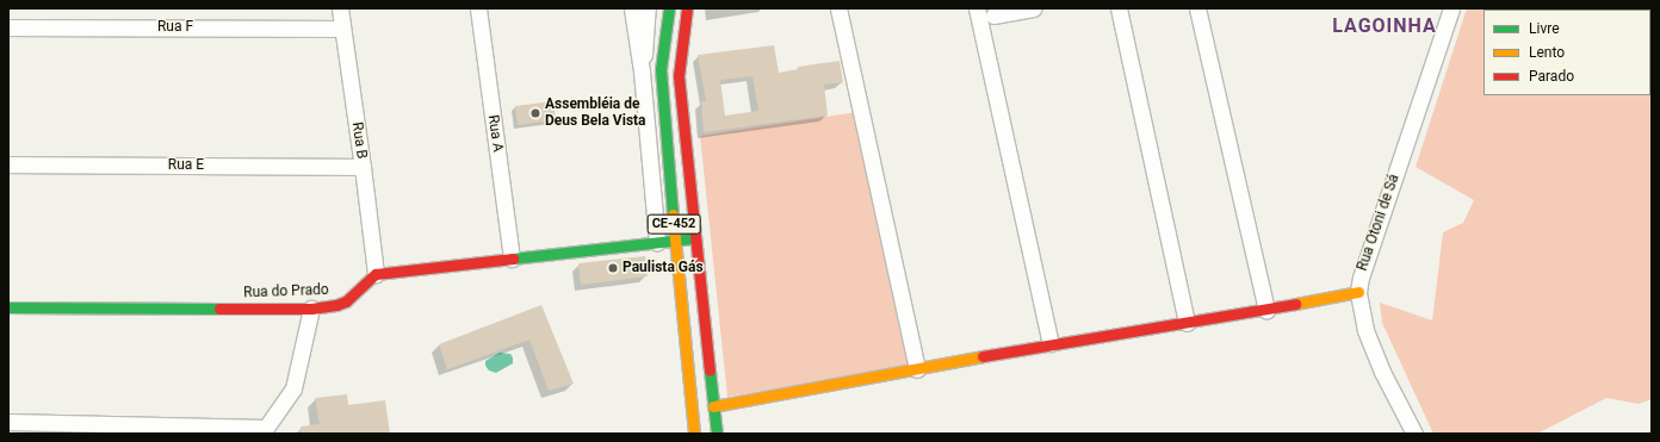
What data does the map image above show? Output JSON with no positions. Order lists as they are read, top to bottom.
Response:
{
  "streets": {
    "street": [
      "Rua F",
      "Rua A",
      "Rua B",
      "Rua E",
      "Rua Otoni de Sá",
      "CE-452",
      "Rua do Prado"
    ]
  },
  "crossings": [
    ["Rua F", "Rua B"],
    ["Rua B", "Rua E"],
    ["Rua B", "Rua do Prado"]
  ],
  "districts": ["LAGOINHA"],
  "places": ["Assembléia de Deus Bela Vista", "Paulista Gás"],
  "legend": ["Livre", "Lento", "Parado"]
}
